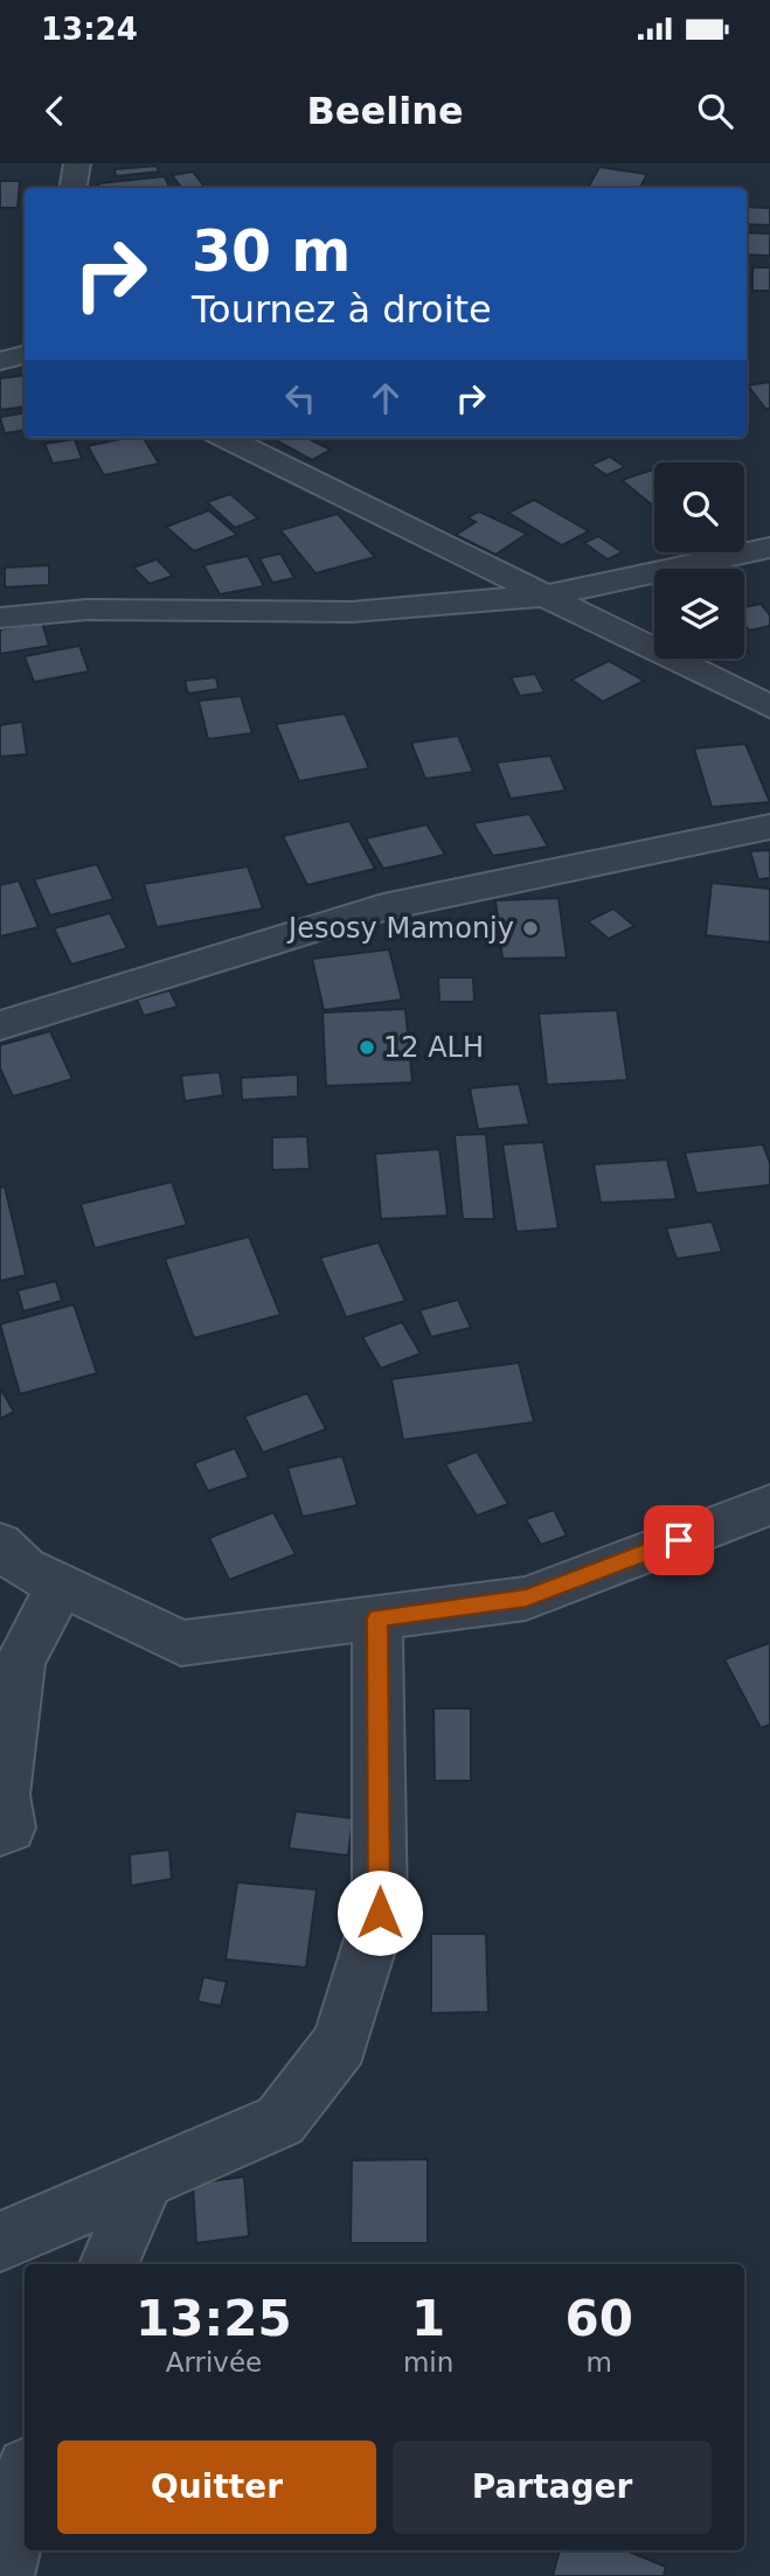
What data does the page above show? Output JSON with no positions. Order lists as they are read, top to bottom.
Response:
{
  "places": ["Jesosy Mamonjy", "12 ALH"],
  "page": {
    "status": "13:24",
    "header": "Beeline",
    "turn": ["30 m", "Tournez à droite"],
    "eta": [
      "13:25",
      "Arrivée",
      "1",
      "min",
      "60",
      "m"
    ],
    "buttons": ["Quitter", "Partager"]
  }
}
